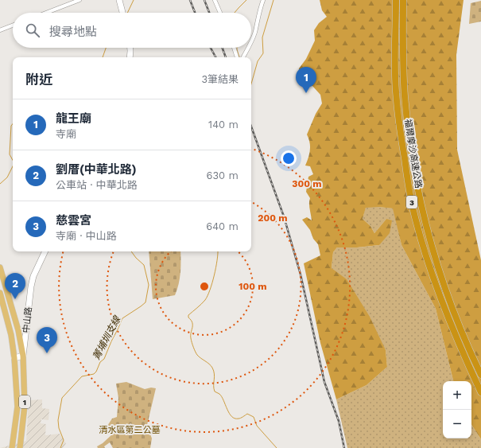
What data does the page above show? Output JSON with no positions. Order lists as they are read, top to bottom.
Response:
{
  "streets": {
    "highway": ["福爾摩沙高速公路", "3"],
    "main road": ["中山路", "1"]
  },
  "crossings": [
    ["中山路", "1"]
  ],
  "water": ["菁埔圳支線"],
  "parks": ["清水區第二公墓"],
  "page": {
    "search": "搜尋地點",
    "heading": ["附近", "3筆結果"],
    "pins": ["1", "2", "3"],
    "list": [
      {
        "mark": "1",
        "name": "龍王廟",
        "note": "寺廟",
        "value": "140 m"
      },
      {
        "mark": "2",
        "name": "劉厝(中華北路)",
        "note": "公車站 · 中華北路",
        "value": "630 m"
      },
      {
        "mark": "3",
        "name": "慈雲宮",
        "note": "寺廟 · 中山路",
        "value": "640 m"
      }
    ],
    "map_buttons": ["+", "−"]
  },
  "rings": ["300 m", "200 m", "100 m"]
}
